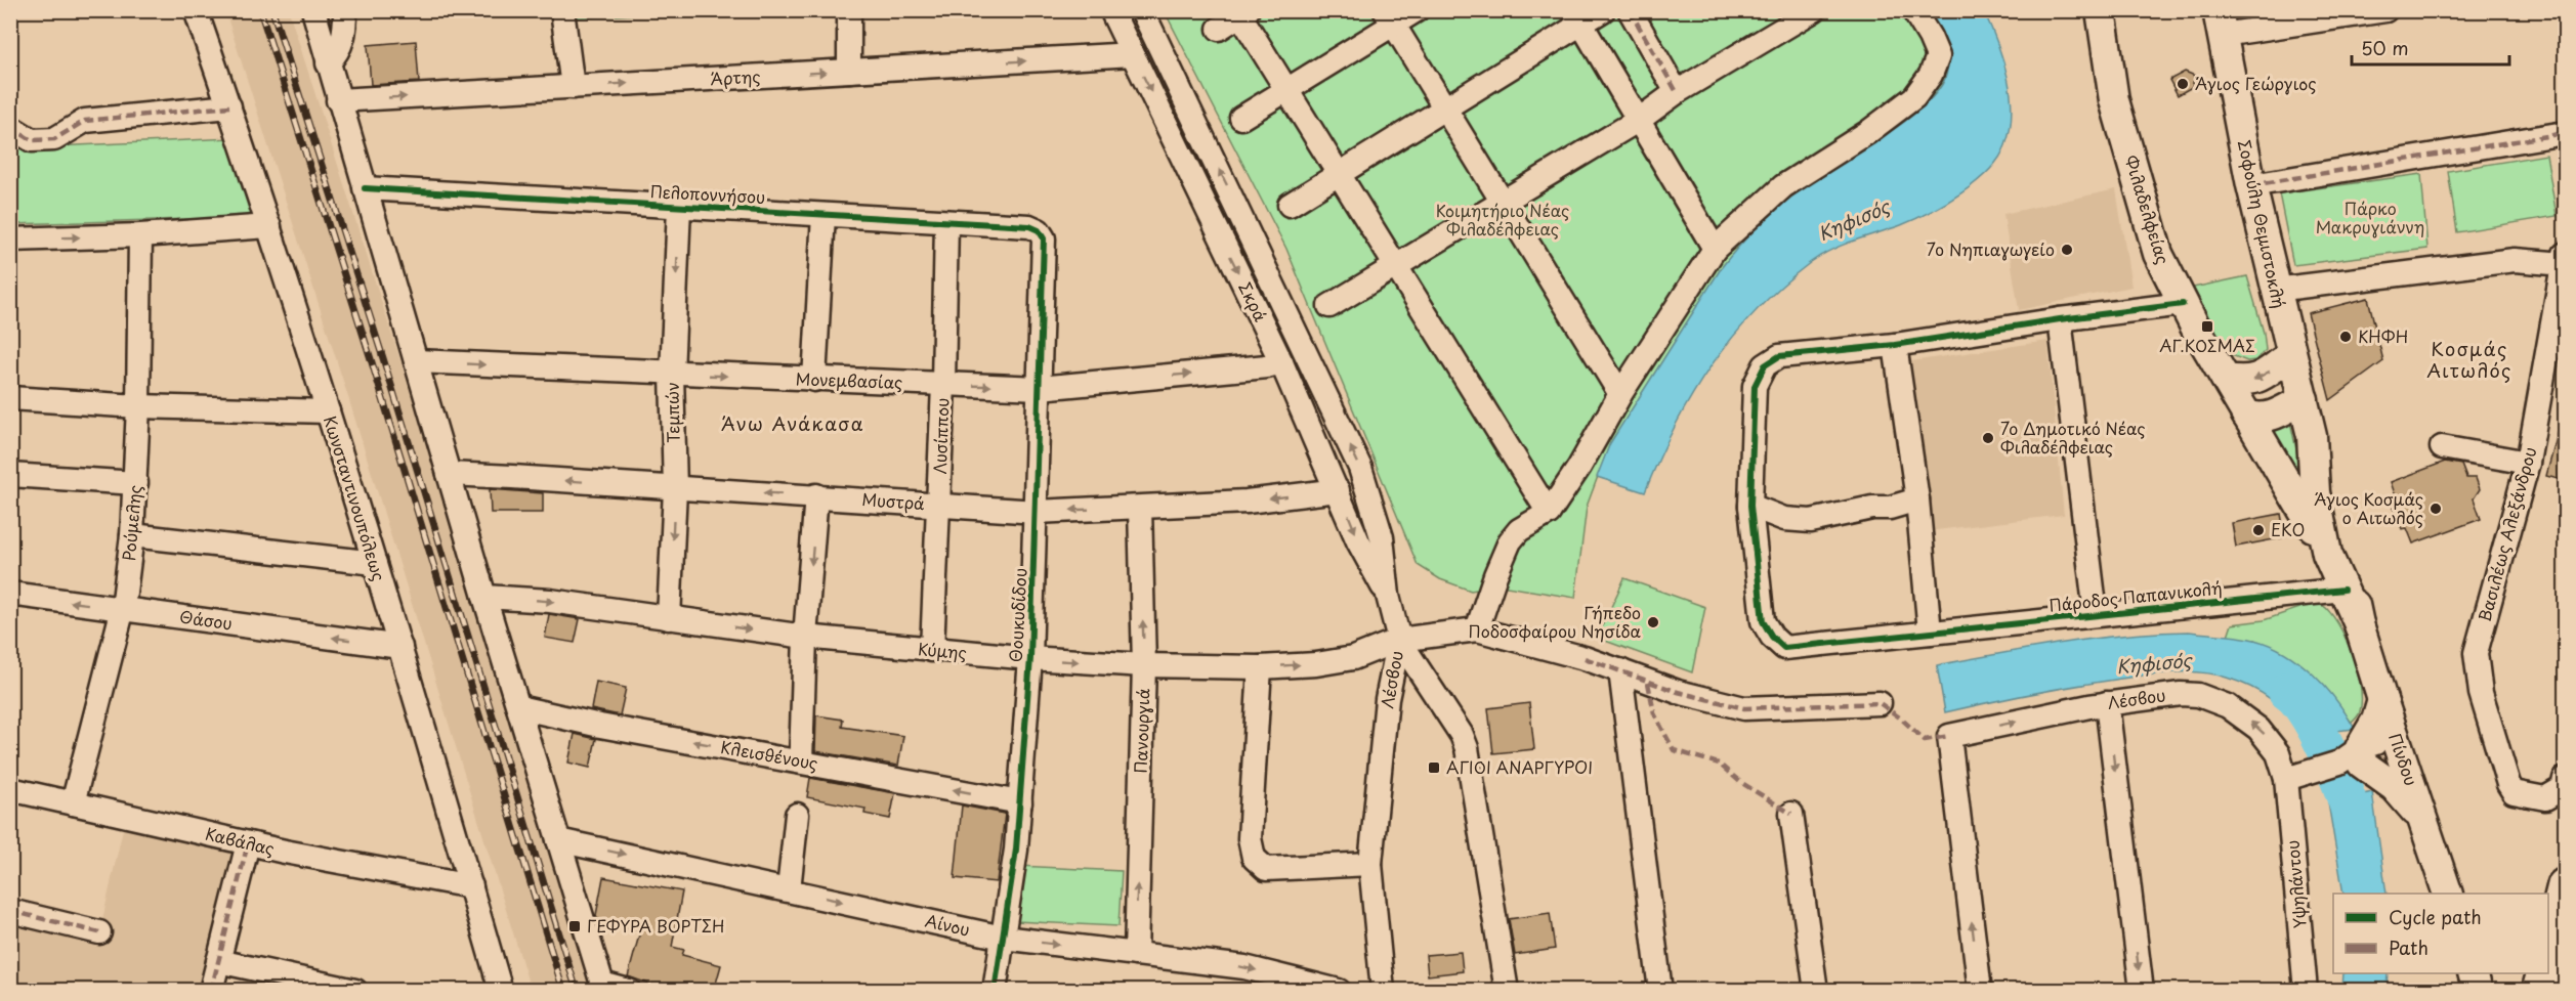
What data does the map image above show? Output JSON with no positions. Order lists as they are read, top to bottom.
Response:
{
  "streets": {
    "main road": ["Φιλαδελφείας", "Σοφούλη Θεμιστοκλή", "Πίνδου"],
    "street": [
      "Άρτης",
      "Πελοποννήσου",
      "Σκρά",
      "Μονεμβασίας",
      "Τεμπών",
      "Λυσίππου",
      "Κωνσταντινουπόλεως",
      "Μυστρά",
      "Ρούμελης",
      "Βασιλέως Αλεξάνδρου",
      "Πάροδος Παπανικολή",
      "Θουκυδίδου",
      "Θάσου",
      "Κύμης",
      "Λέσβου",
      "Πανουργιά",
      "Κλεισθένους",
      "Καβάλας",
      "Υψηλάντου",
      "Αίνου"
    ]
  },
  "crossings": [
    ["Άρτης", "Σκρά"],
    ["Πελοποννήσου", "Τεμπών"],
    ["Πελοποννήσου", "Λυσίππου"],
    ["Πελοποννήσου", "Θουκυδίδου"],
    ["Φιλαδελφείας", "Σοφούλη Θεμιστοκλή"],
    ["Σοφούλη Θεμιστοκλή", "Πάροδος Παπανικολή"],
    ["Σοφούλη Θεμιστοκλή", "Πίνδου"],
    ["Σκρά", "Μονεμβασίας"],
    ["Σκρά", "Μυστρά"],
    ["Σκρά", "Κύμης"],
    ["Σκρά", "Λέσβου"],
    ["Μονεμβασίας", "Τεμπών"],
    ["Μονεμβασίας", "Λυσίππου"],
    ["Μονεμβασίας", "Θουκυδίδου"],
    ["Τεμπών", "Μυστρά"],
    ["Τεμπών", "Κύμης"],
    ["Λυσίππου", "Μυστρά"],
    ["Λυσίππου", "Κύμης"],
    ["Κωνσταντινουπόλεως", "Θάσου"],
    ["Κωνσταντινουπόλεως", "Καβάλας"],
    ["Μυστρά", "Θουκυδίδου"],
    ["Μυστρά", "Πανουργιά"],
    ["Ρούμελης", "Θάσου"],
    ["Ρούμελης", "Καβάλας"],
    ["Θουκυδίδου", "Κύμης"],
    ["Θουκυδίδου", "Κλεισθένους"],
    ["Θουκυδίδου", "Αίνου"],
    ["Κύμης", "Λέσβου"],
    ["Κύμης", "Πανουργιά"],
    ["Λέσβου", "Υψηλάντου"],
    ["Πανουργιά", "Αίνου"]
  ],
  "one_way": [
    "Άρτης",
    "Μονεμβασίας",
    "Μυστρά",
    "Κύμης",
    "Πανουργιά",
    "Κλεισθένους",
    "Αίνου"
  ],
  "districts": ["Κοσμάς Αιτωλός", "Άνω Ανάκασα"],
  "water": ["Κηφισός"],
  "parks": ["Πάρκο Μακρυγιάννη", "Κοιμητήριο Νέας Φιλαδέλφειας"],
  "places": {
    "other": [
      "Άγιος Γεώργιος",
      "7ο Νηπιαγωγείο",
      "ΚΗΦΗ",
      "7ο Δημοτικό Νέας Φιλαδέλφειας",
      "Άγιος Κοσμάς ο Αιτωλός",
      "EKO",
      "Γήπεδο Ποδοσφαίρου Νησίδα"
    ],
    "transit": ["ΑΓ.ΚΟΣΜΑΣ", "ΑΓΙΟΙ ΑΝΑΡΓΥΡΟΙ", "ΓΕΦΥΡΑ ΒΟΡΤΣΗ"]
  },
  "legend": ["Cycle path", "Path"],
  "scale_bar": "50 m"
}
